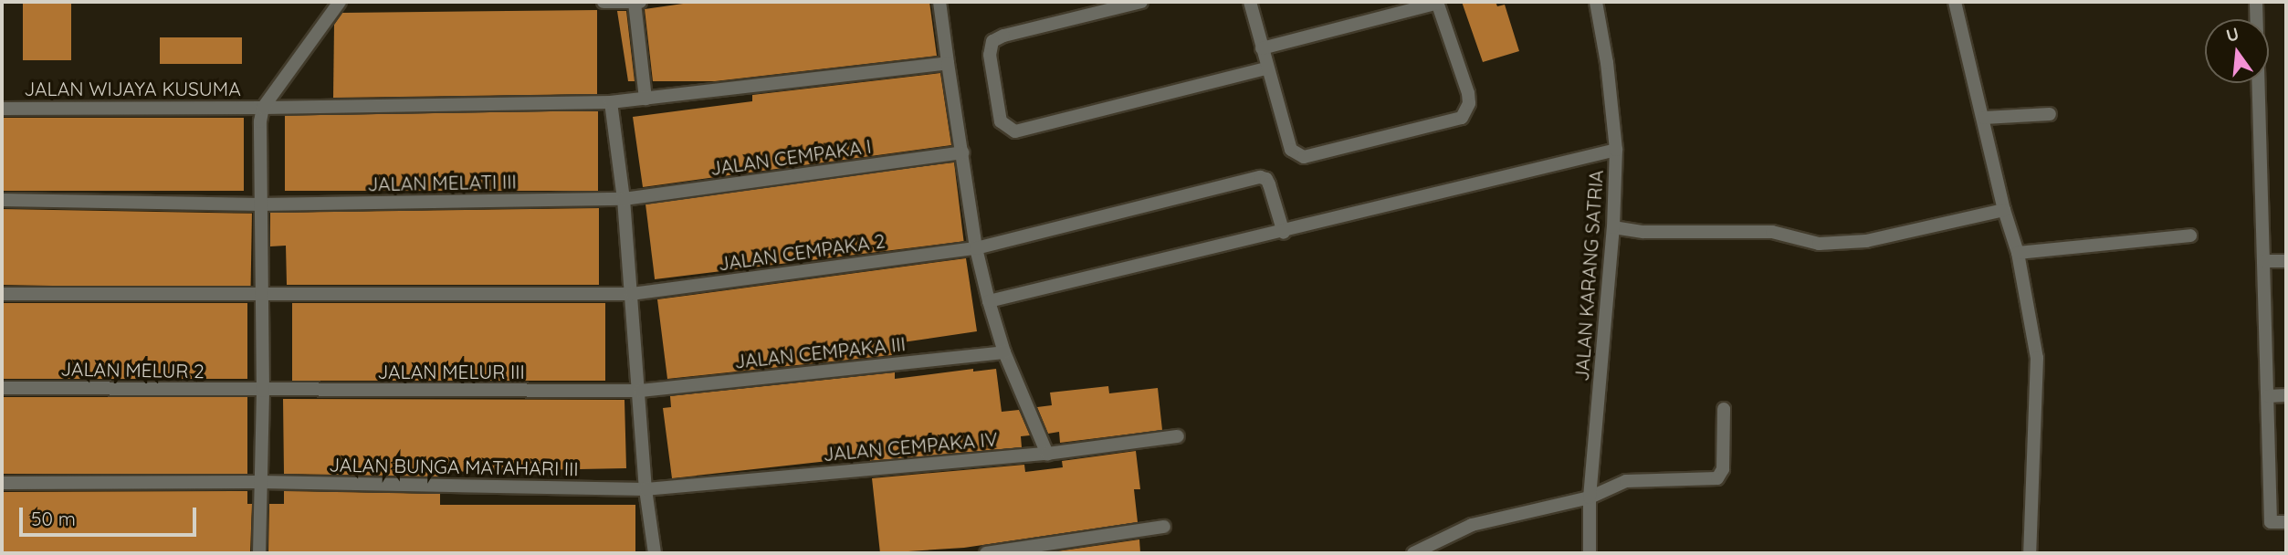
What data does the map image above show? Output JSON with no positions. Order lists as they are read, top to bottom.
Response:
{
  "streets": {
    "street": [
      "JALAN WIJAYA KUSUMA",
      "JALAN CEMPAKA I",
      "JALAN MELATI III",
      "JALAN CEMPAKA 2",
      "JALAN KARANG SATRIA",
      "JALAN CEMPAKA III",
      "JALAN MELUR 2",
      "JALAN MELUR III",
      "JALAN CEMPAKA IV",
      "JALAN BUNGA MATAHARI III"
    ]
  },
  "crossings": [
    ["JALAN CEMPAKA I", "JALAN MELATI III"],
    ["JALAN CEMPAKA III", "JALAN MELUR III"],
    ["JALAN MELUR 2", "JALAN MELUR III"],
    ["JALAN CEMPAKA IV", "JALAN BUNGA MATAHARI III"]
  ],
  "scale_bar": "50 m",
  "north": "top"
}
